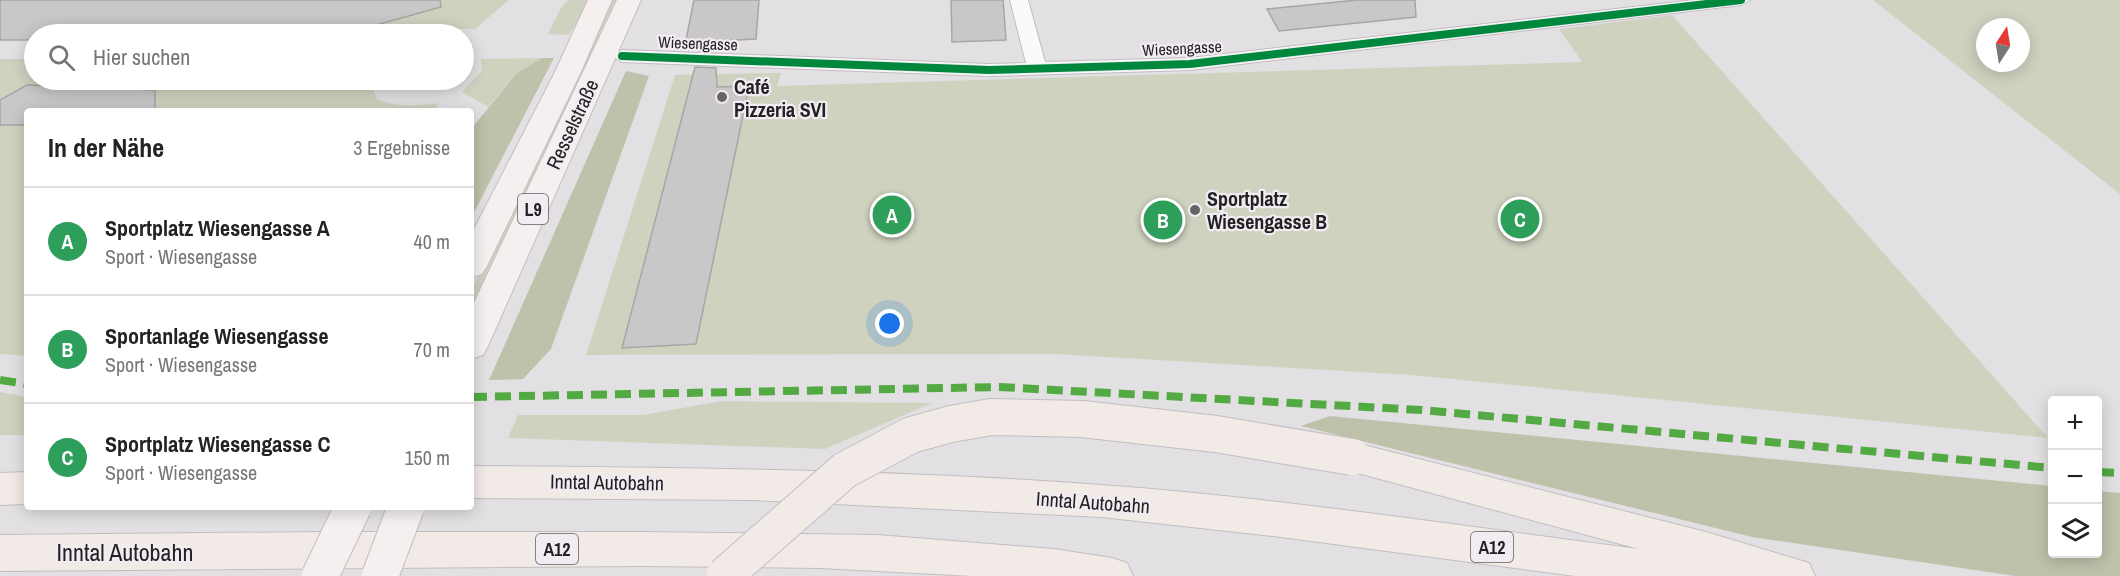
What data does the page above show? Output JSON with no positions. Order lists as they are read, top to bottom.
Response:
{
  "streets": {
    "highway": ["Inntal Autobahn", "A12"],
    "main road": ["Resselstraße", "L9"],
    "street": ["Wiesengasse"]
  },
  "places": ["Café Pizzeria SVI", "Sportplatz Wiesengasse B"],
  "north": "top",
  "page": {
    "search": "Hier suchen",
    "heading": ["In der Nähe", "3 Ergebnisse"],
    "list": [
      {
        "mark": "A",
        "name": "Sportplatz Wiesengasse A",
        "note": "Sport · Wiesengasse",
        "value": "40 m"
      },
      {
        "mark": "B",
        "name": "Sportanlage Wiesengasse",
        "note": "Sport · Wiesengasse",
        "value": "70 m"
      },
      {
        "mark": "C",
        "name": "Sportplatz Wiesengasse C",
        "note": "Sport · Wiesengasse",
        "value": "150 m"
      }
    ],
    "pins": ["A", "C", "B"],
    "map_buttons": ["+", "−"]
  }
}
